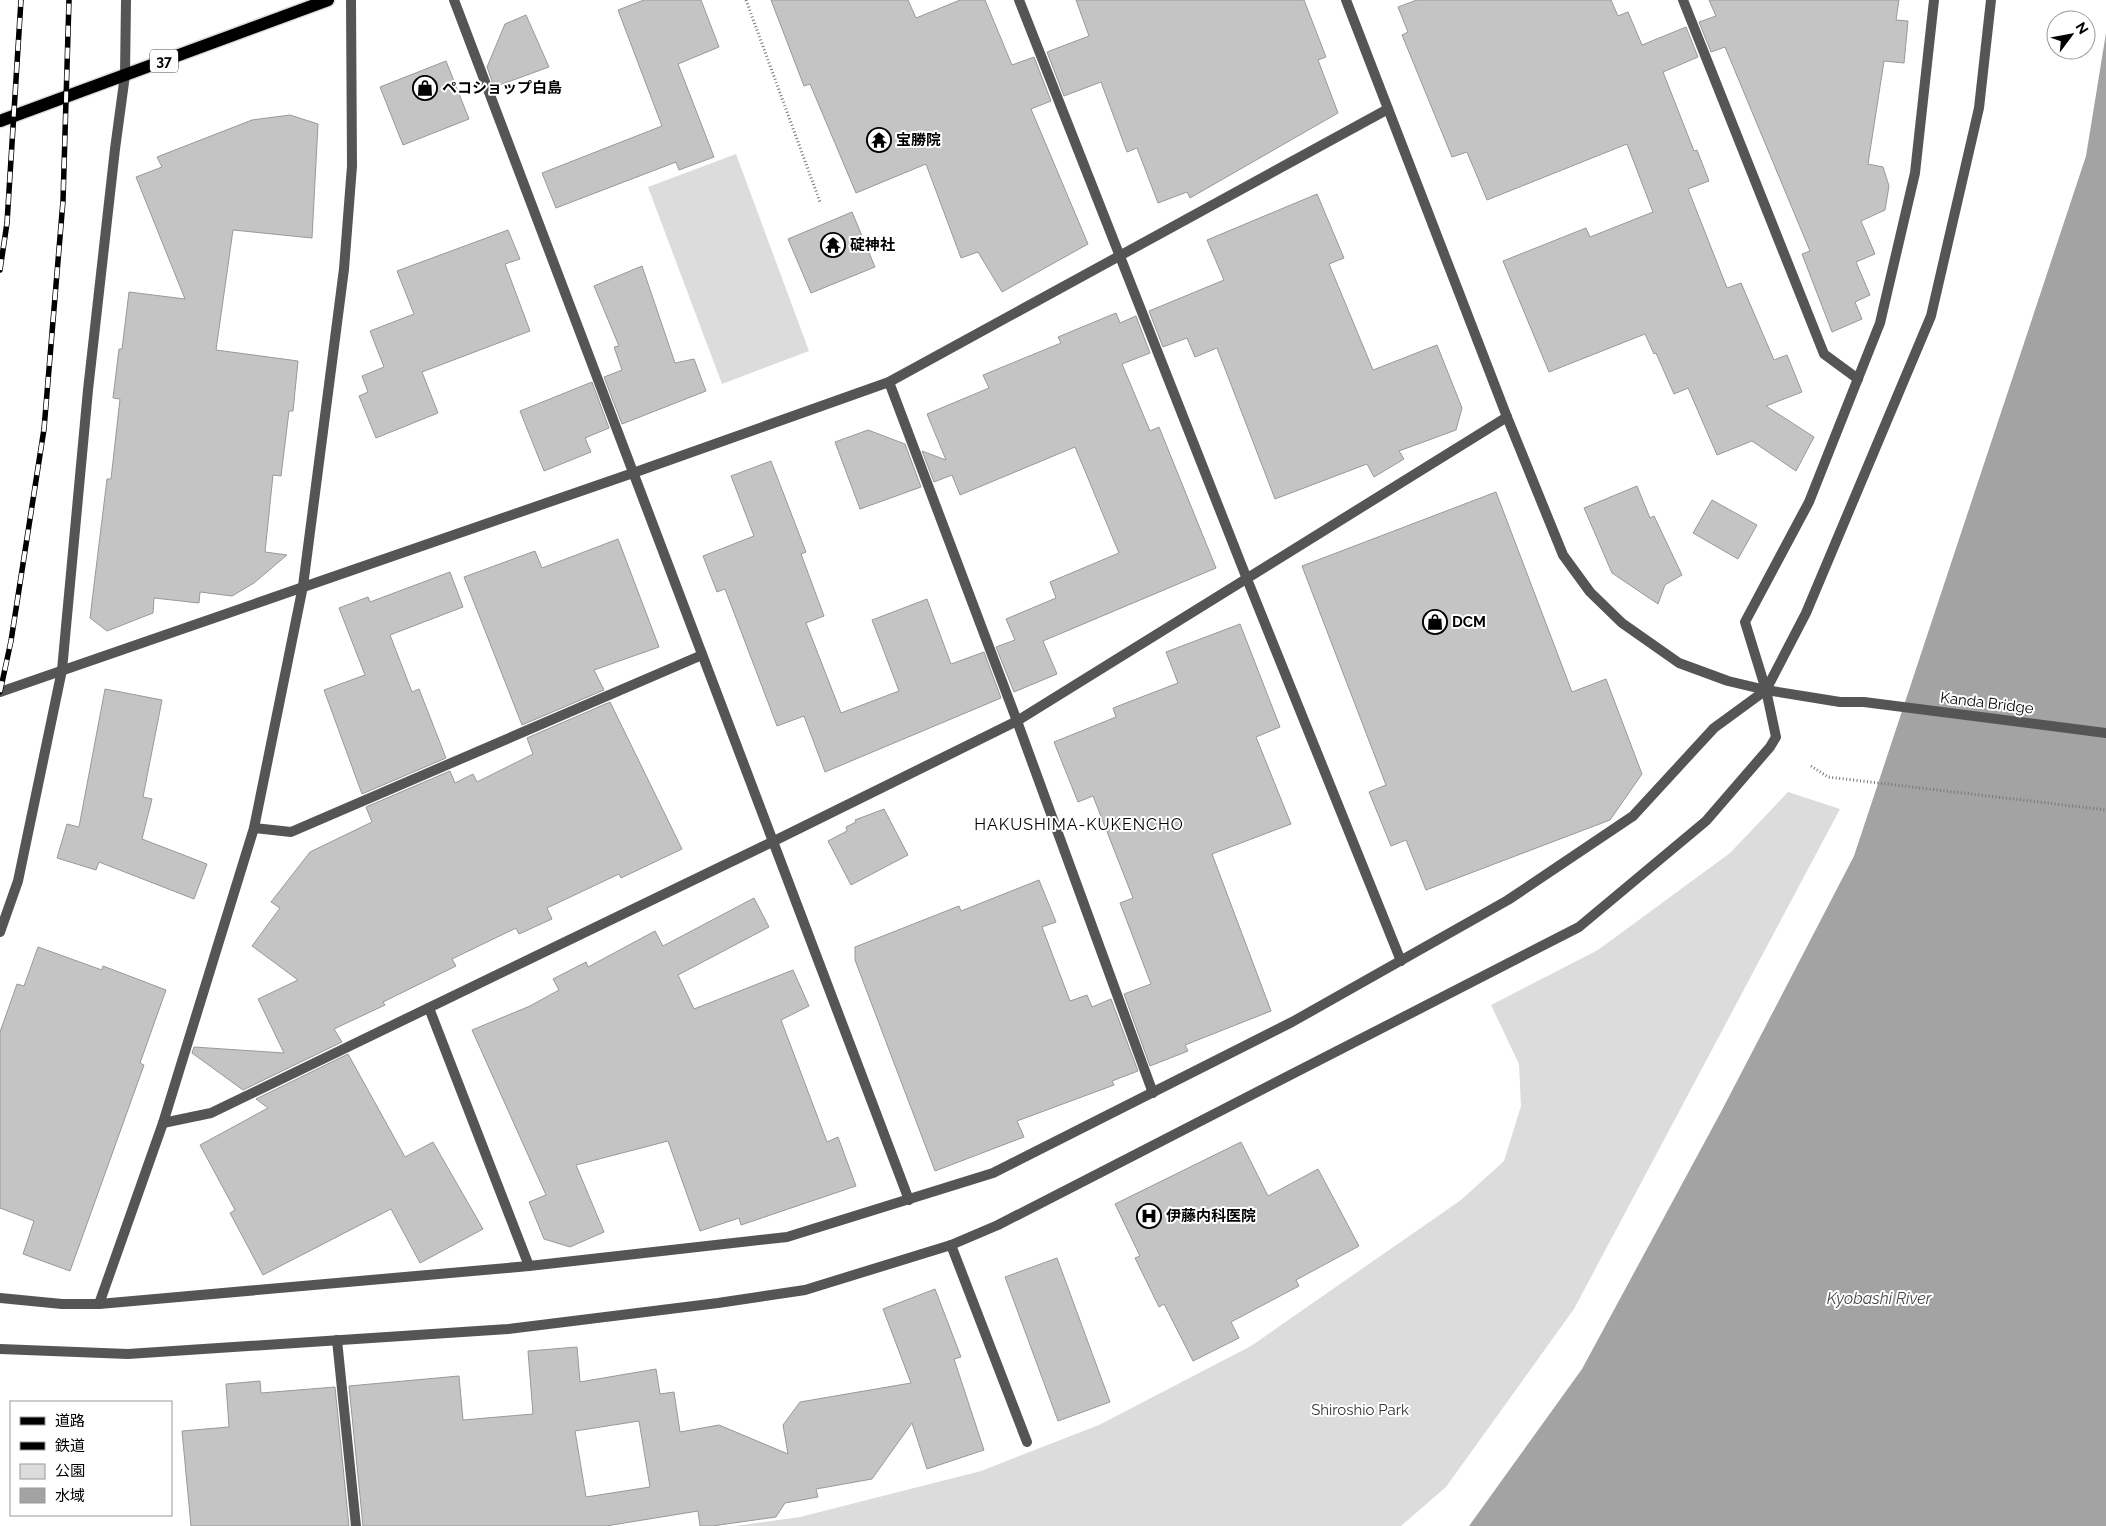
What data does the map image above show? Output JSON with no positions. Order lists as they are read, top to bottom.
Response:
{
  "streets": {
    "main road": ["37"],
    "street": ["Kanda Bridge"]
  },
  "districts": ["HAKUSHIMA-KUKENCHO"],
  "water": ["Kyobashi River"],
  "parks": ["Shiroshio Park"],
  "places": {
    "shop": ["ペコショップ白島", "DCM"],
    "temple": ["宝勝院", "碇神社"],
    "hospital": ["伊藤内科医院"]
  },
  "legend": [
    "道路",
    "鉄道",
    "公園",
    "水域"
  ],
  "north": "top right"
}
